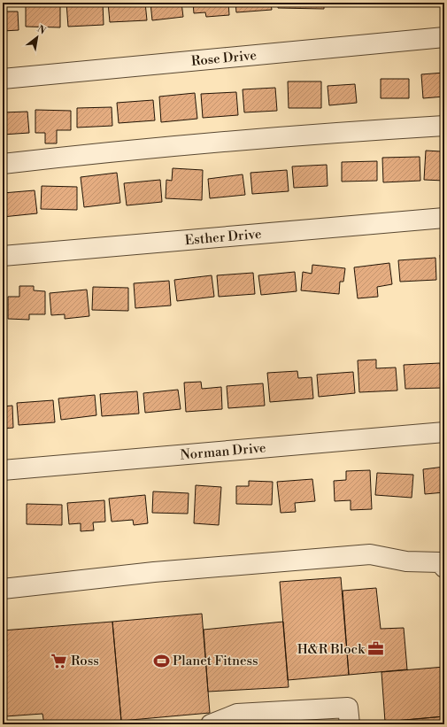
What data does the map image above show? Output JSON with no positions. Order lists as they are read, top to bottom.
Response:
{
  "streets": {
    "street": ["Rose Drive", "Esther Drive", "Norman Drive"]
  },
  "places": {
    "office": ["H&R Block"],
    "supermarket": ["Ross"],
    "sports": ["Planet Fitness"]
  },
  "north": "top right"
}
